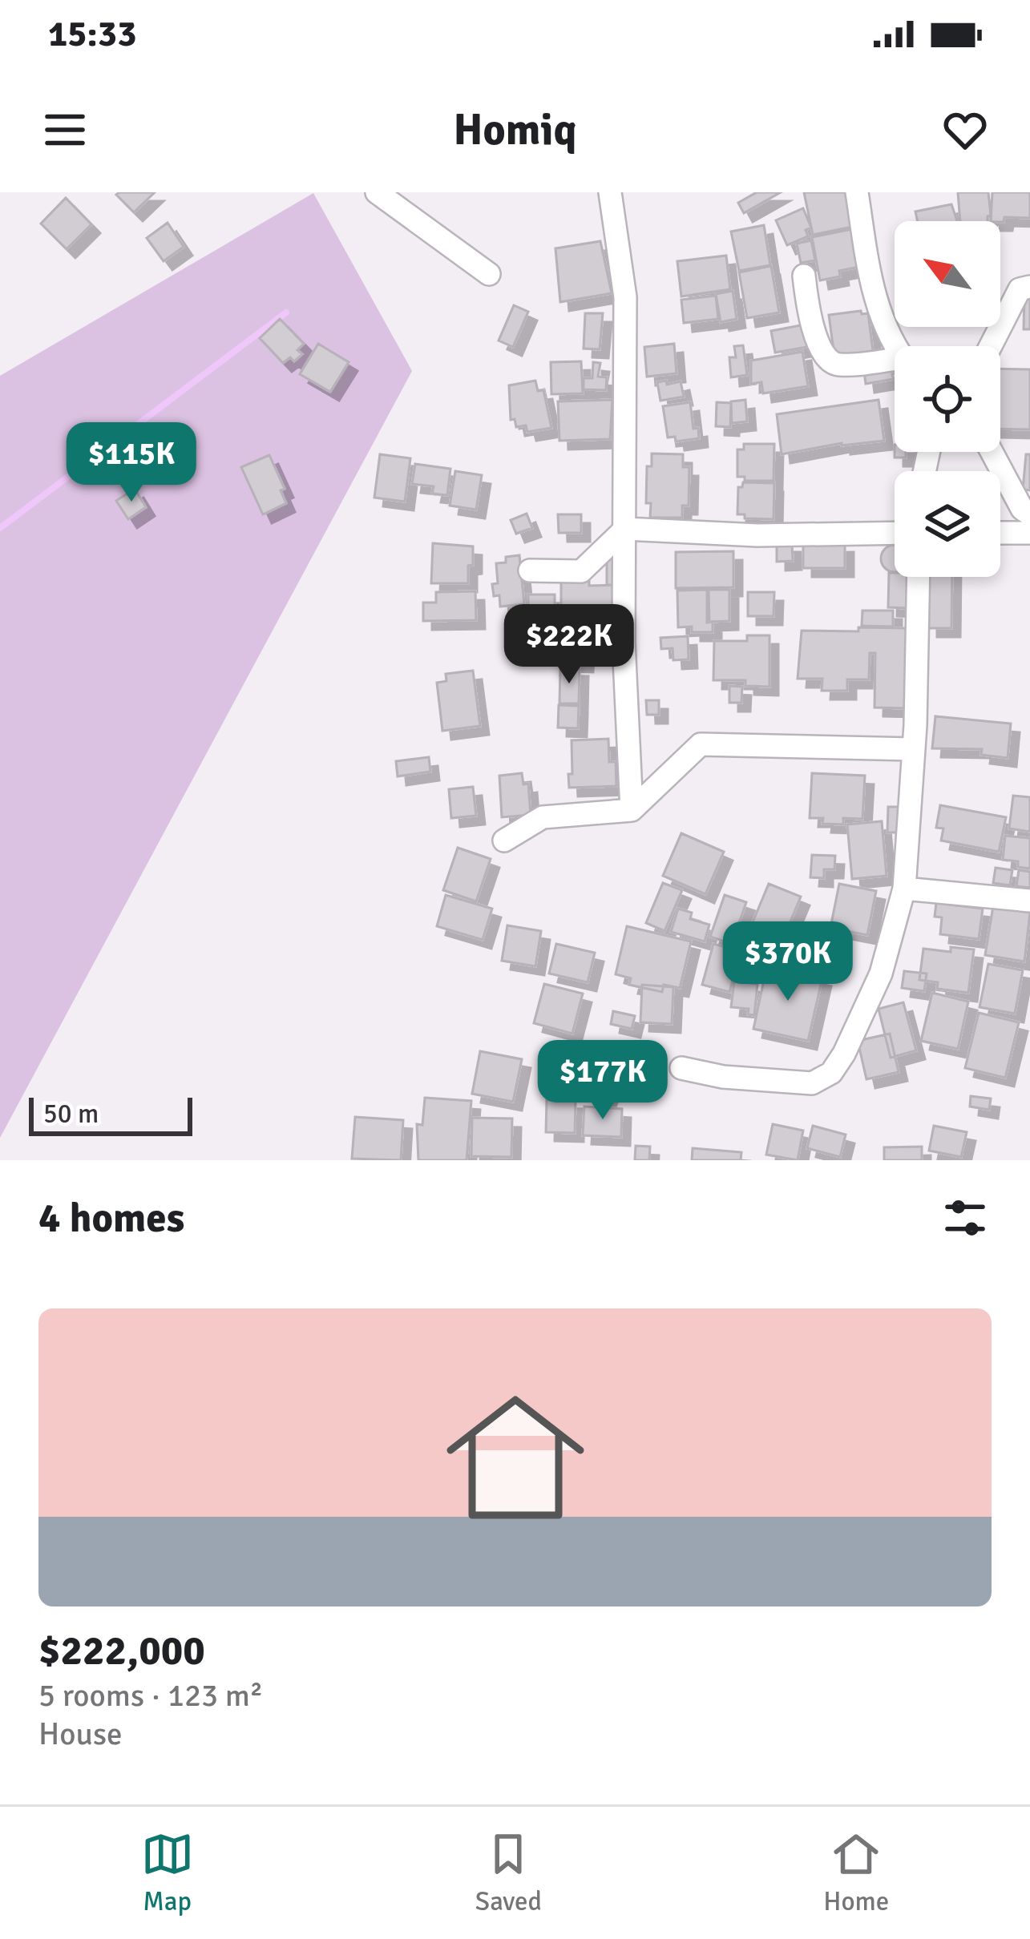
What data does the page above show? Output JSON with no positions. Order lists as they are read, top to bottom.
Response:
{
  "scale_bar": "50 m",
  "north": "top left",
  "page": {
    "status": "15:33",
    "header": "Homiq",
    "price": [
      "$115K",
      "$222K",
      "$370K",
      "$177K"
    ],
    "scale": "50 m",
    "heading": "4 homes",
    "list": [
      {
        "name": "$222,000",
        "note": "5 rooms · 123 m² · House"
      }
    ],
    "tabs": ["Map", "Saved", "Home"]
  }
}
